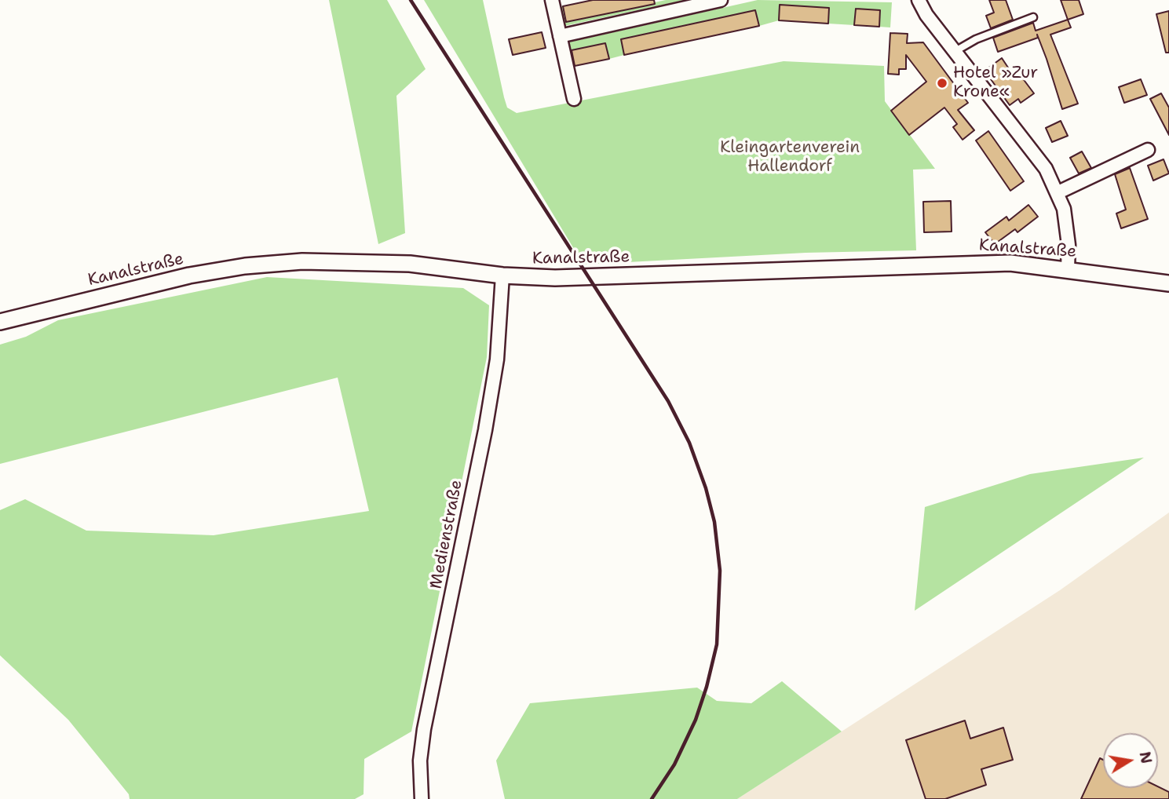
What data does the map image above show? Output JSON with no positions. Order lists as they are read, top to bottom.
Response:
{
  "streets": {
    "street": ["Kanalstraße", "Medienstraße"]
  },
  "crossings": [
    ["Kanalstraße", "Medienstraße"]
  ],
  "parks": ["Kleingartenverein Hallendorf"],
  "places": ["Hotel »Zur Krone«"],
  "north": "right"
}
